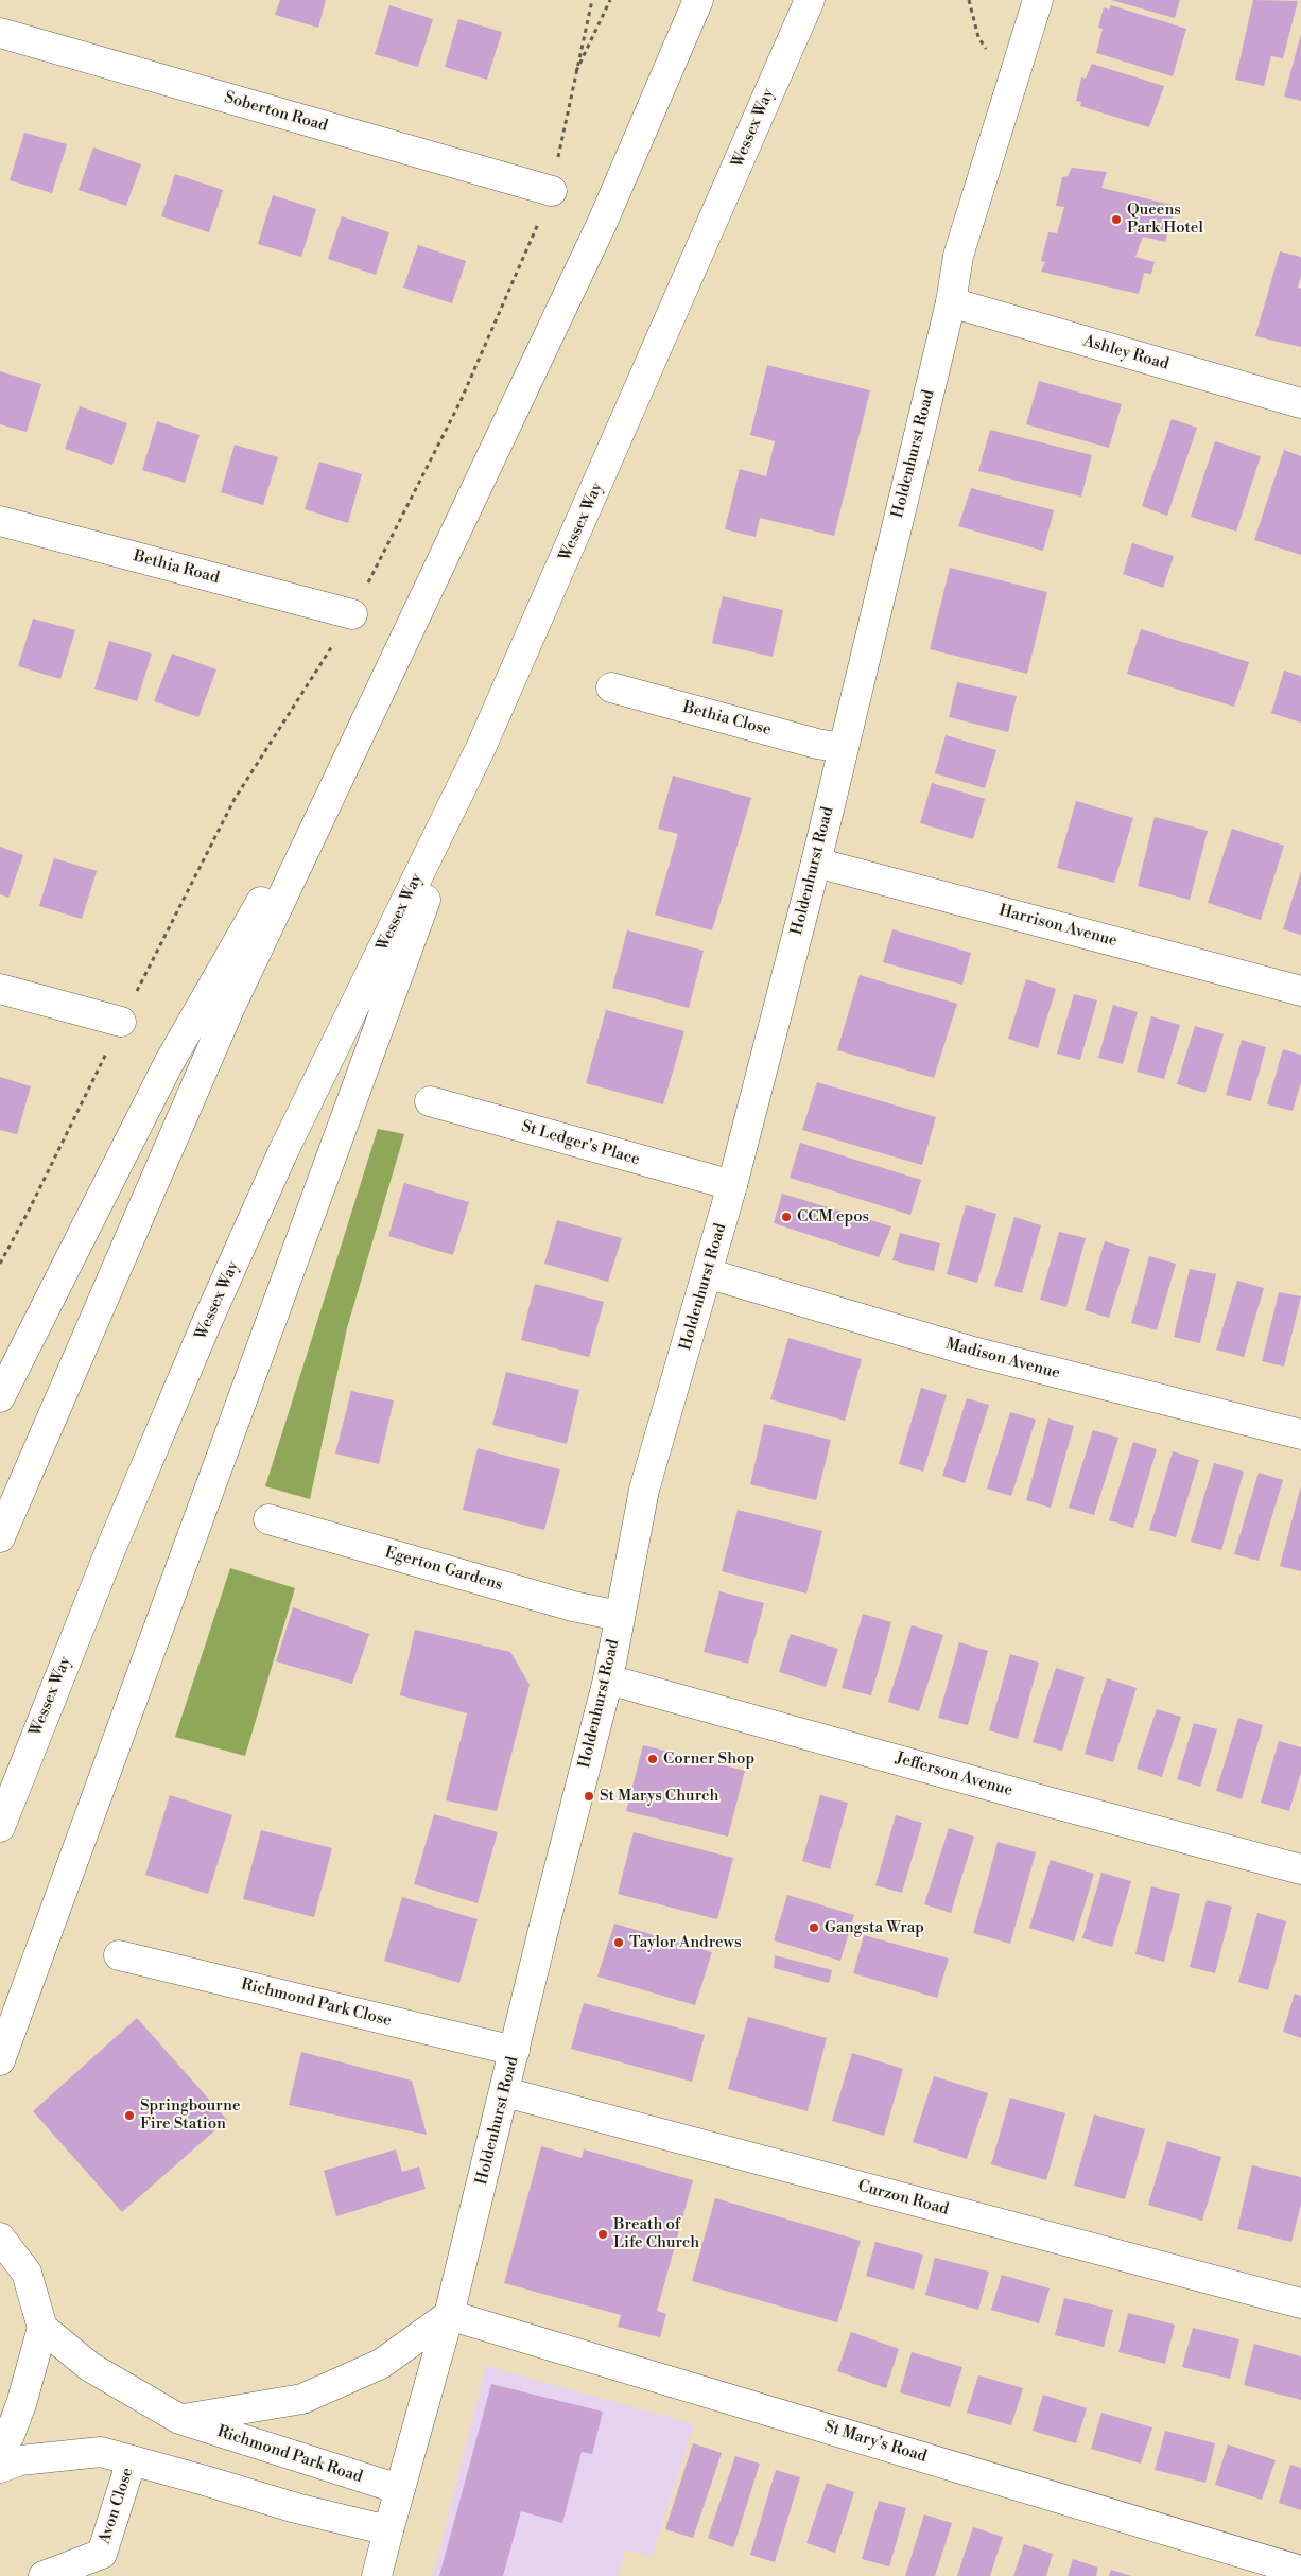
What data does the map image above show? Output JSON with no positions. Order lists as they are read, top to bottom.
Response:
{
  "streets": {
    "main road": [
      "Soberton Road",
      "Wessex Way",
      "Ashley Road",
      "Holdenhurst Road",
      "Bethia Road",
      "Bethia Close",
      "Harrison Avenue",
      "St Ledger's Place",
      "Madison Avenue",
      "Egerton Gardens",
      "Jefferson Avenue",
      "Richmond Park Close",
      "Curzon Road",
      "St Mary's Road",
      "Richmond Park Road",
      "Avon Close"
    ]
  },
  "crossings": [
    ["Ashley Road", "Holdenhurst Road"],
    ["Holdenhurst Road", "Bethia Close"],
    ["Holdenhurst Road", "Harrison Avenue"],
    ["Holdenhurst Road", "St Ledger's Place"],
    ["Holdenhurst Road", "Madison Avenue"],
    ["Holdenhurst Road", "Egerton Gardens"],
    ["Holdenhurst Road", "Jefferson Avenue"],
    ["Holdenhurst Road", "Richmond Park Close"],
    ["Holdenhurst Road", "Curzon Road"],
    ["Holdenhurst Road", "St Mary's Road"],
    ["Holdenhurst Road", "Richmond Park Road"]
  ],
  "places": [
    "Queens Park Hotel",
    "CCM epos",
    "Corner Shop",
    "St Marys Church",
    "Gangsta Wrap",
    "Taylor Andrews",
    "Springbourne Fire Station",
    "Breath of Life Church"
  ]
}
